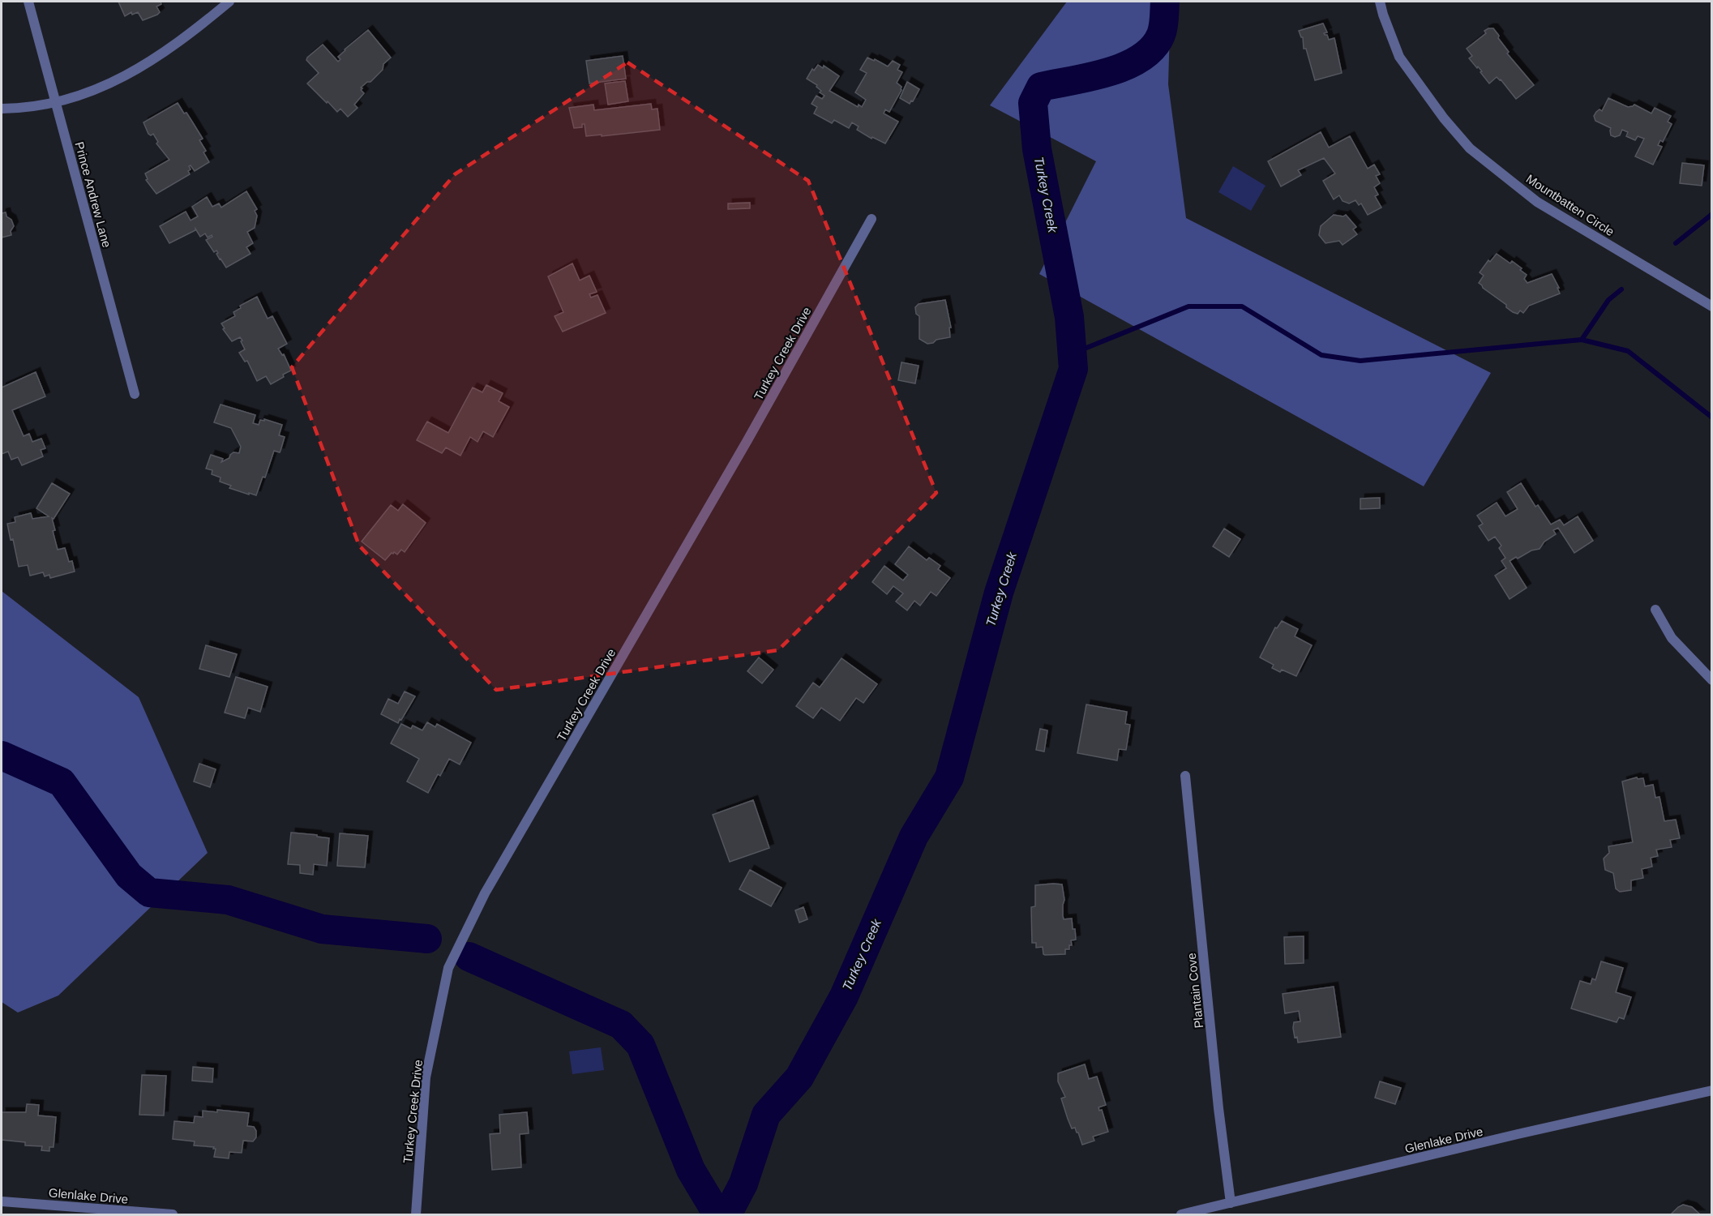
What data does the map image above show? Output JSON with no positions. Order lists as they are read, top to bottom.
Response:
{
  "streets": {
    "street": [
      "Prince Andrew Lane",
      "Mountbatten Circle",
      "Turkey Creek Drive",
      "Plantain Cove",
      "Glenlake Drive"
    ]
  },
  "crossings": [
    ["Plantain Cove", "Glenlake Drive"]
  ],
  "water": ["Turkey Creek"]
}
